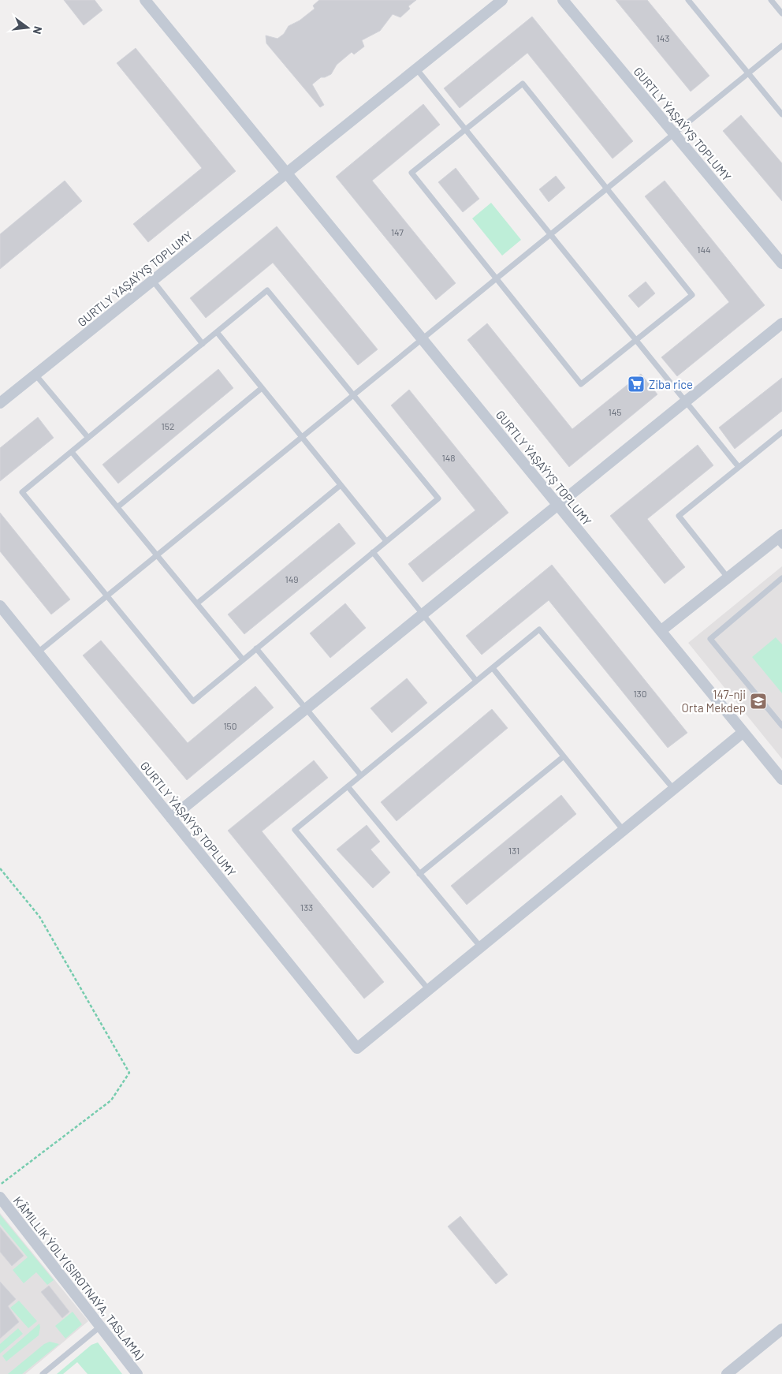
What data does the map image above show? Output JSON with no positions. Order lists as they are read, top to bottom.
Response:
{
  "streets": {
    "street": ["GURTLY ÝAŞAÝYŞ TOPLUMY", "KÄMILLIK ÝOLY (SIROTNAÝA, TASLAMA)"]
  },
  "places": {
    "supermarket": ["Ziba rice"],
    "school or university": ["147-nji Orta Mekdep"]
  },
  "house_numbers": [
    "143",
    "147",
    "144",
    "145",
    "152",
    "148",
    "149",
    "130",
    "150",
    "131",
    "133"
  ],
  "north": "right"
}
